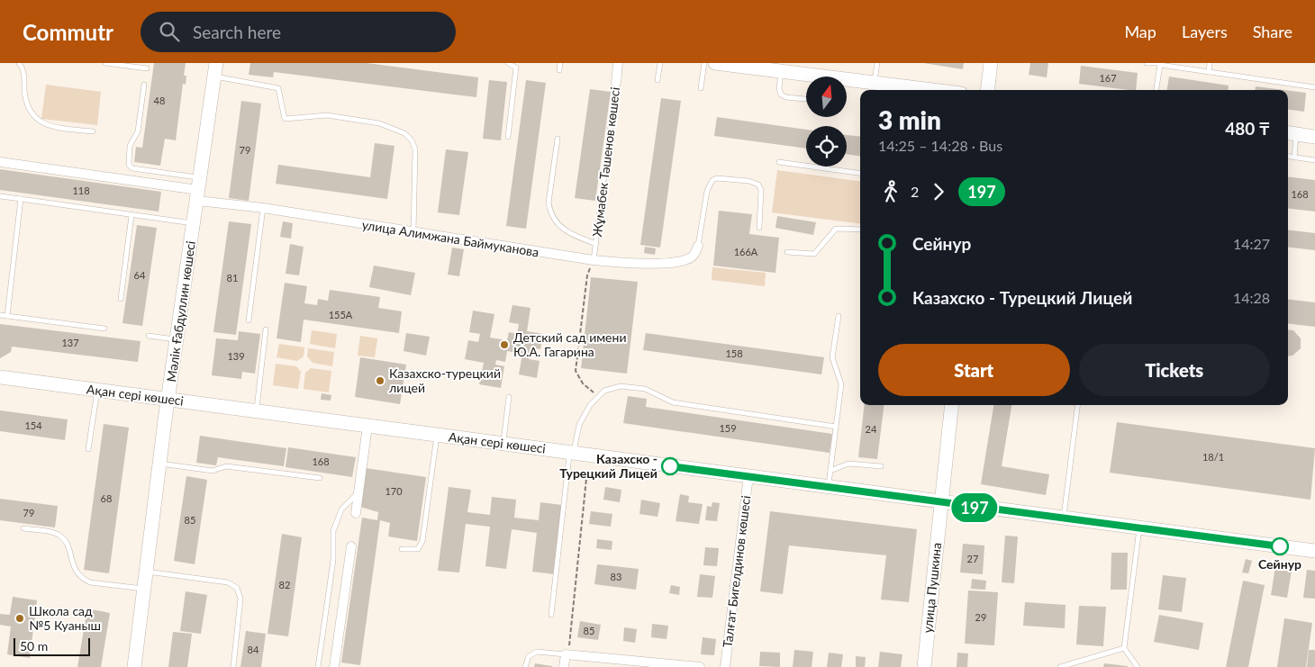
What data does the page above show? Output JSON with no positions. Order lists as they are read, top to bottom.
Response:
{
  "streets": {
    "street": [
      "Жұмабек Тәшенов көшесі",
      "улица Алимжана Баймуканова",
      "Мәлік Ғабдуллин көшесі",
      "Ақан сері көшесі",
      "Талғат Бигелдинов көшесі",
      "улица Пушкина"
    ]
  },
  "crossings": [
    ["Жұмабек Тәшенов көшесі", "улица Алимжана Баймуканова"],
    ["улица Алимжана Баймуканова", "Мәлік Ғабдуллин көшесі"],
    ["Мәлік Ғабдуллин көшесі", "Ақан сері көшесі"],
    ["Ақан сері көшесі", "Талғат Бигелдинов көшесі"],
    ["Ақан сері көшесі", "улица Пушкина"]
  ],
  "places": [
    "Детский сад имени Ю.А. Гагарина",
    "Казахско-турецкий лицей",
    "Казахско - Турецкий Лицей",
    "Сейнур",
    "Школа сад №5 Куаныш"
  ],
  "lines": ["bus line 197"],
  "house_numbers": [
    "167",
    "48",
    "79",
    "118",
    "168",
    "166А",
    "64",
    "81",
    "155А",
    "137",
    "158",
    "139",
    "154",
    "159",
    "24",
    "18/1",
    "168",
    "170",
    "68",
    "79",
    "85",
    "27",
    "83",
    "82",
    "29",
    "85",
    "84"
  ],
  "scale_bar": "50 m",
  "north": "top",
  "page": {
    "header": "Commutr",
    "search": "Search here",
    "nav": ["Map", "Layers", "Share"],
    "on_map": "197",
    "heading": ["3 min", "14:25 – 14:28 · Bus", "480 ₸"],
    "legs": ["2", "197"],
    "list": [
      {
        "name": "Сейнур",
        "value": "14:27"
      },
      {
        "name": "Казахско - Турецкий Лицей",
        "value": "14:28"
      }
    ],
    "buttons": ["Start", "Tickets"],
    "scale": "50 m"
  }
}
